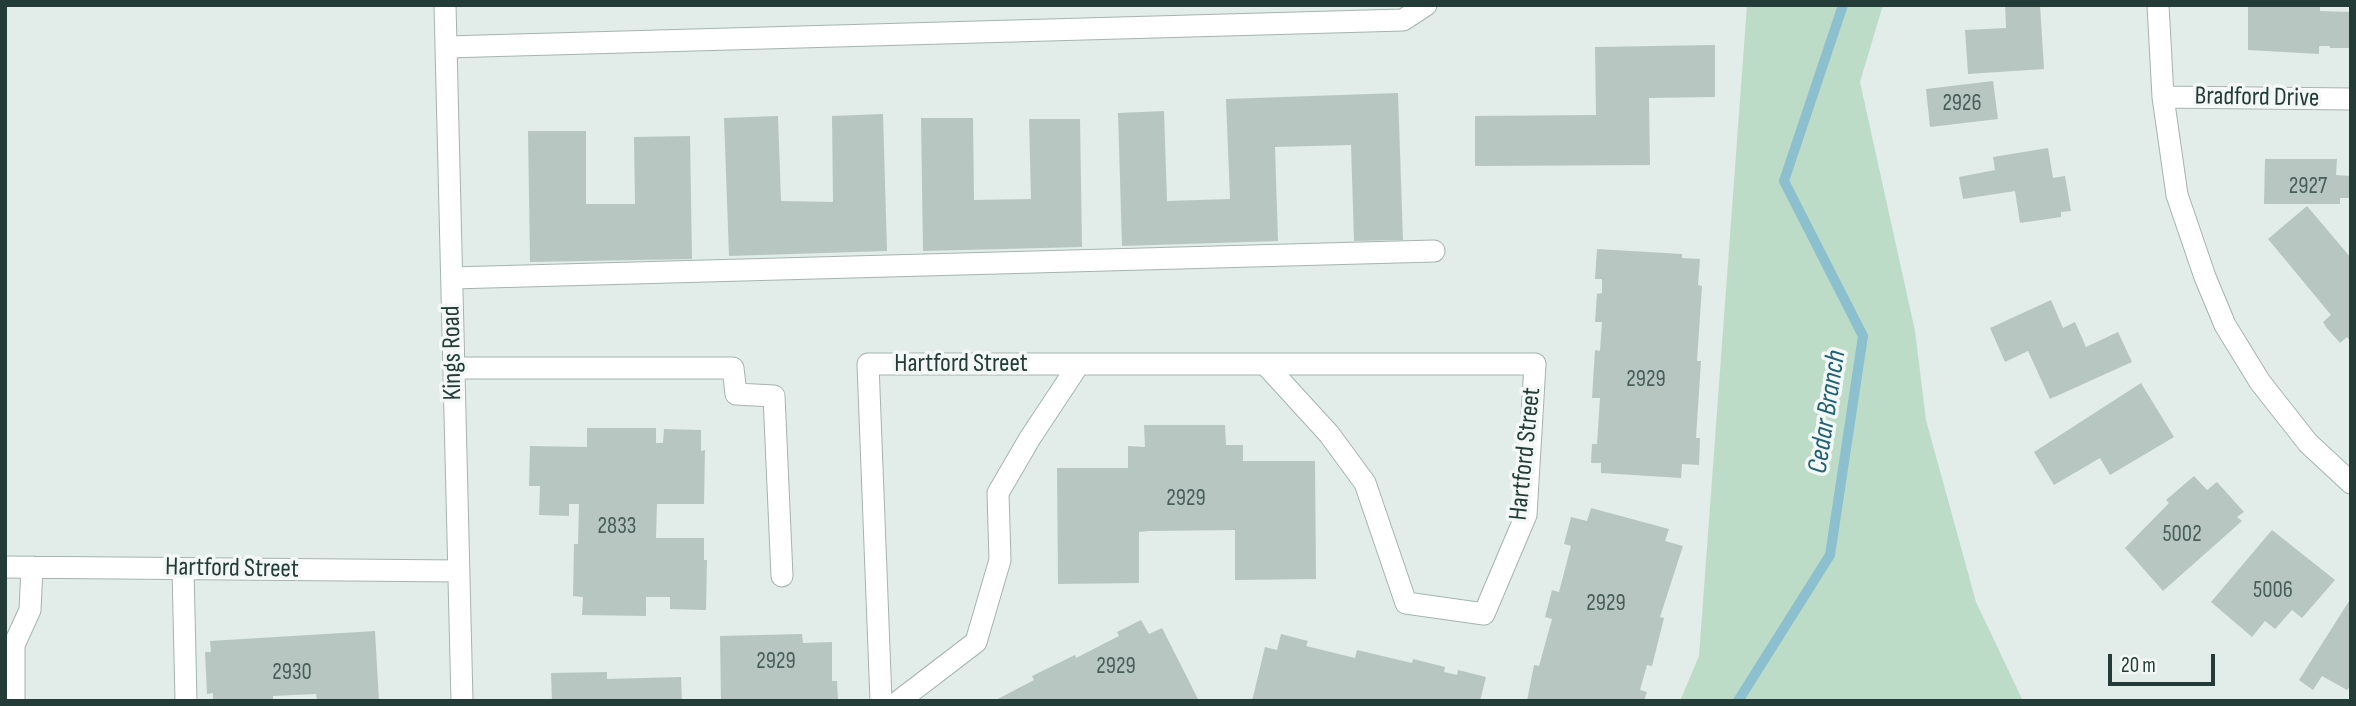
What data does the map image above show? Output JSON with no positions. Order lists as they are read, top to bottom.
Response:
{
  "streets": {
    "street": ["Bradford Drive", "Kings Road", "Hartford Street"]
  },
  "crossings": [
    ["Kings Road", "Hartford Street"]
  ],
  "water": ["Cedar Branch"],
  "house_numbers": [
    "2926",
    "2927",
    "2929",
    "2929",
    "2833",
    "5002",
    "5006",
    "2929",
    "2929",
    "2929",
    "2930"
  ],
  "scale_bar": "20 m"
}
